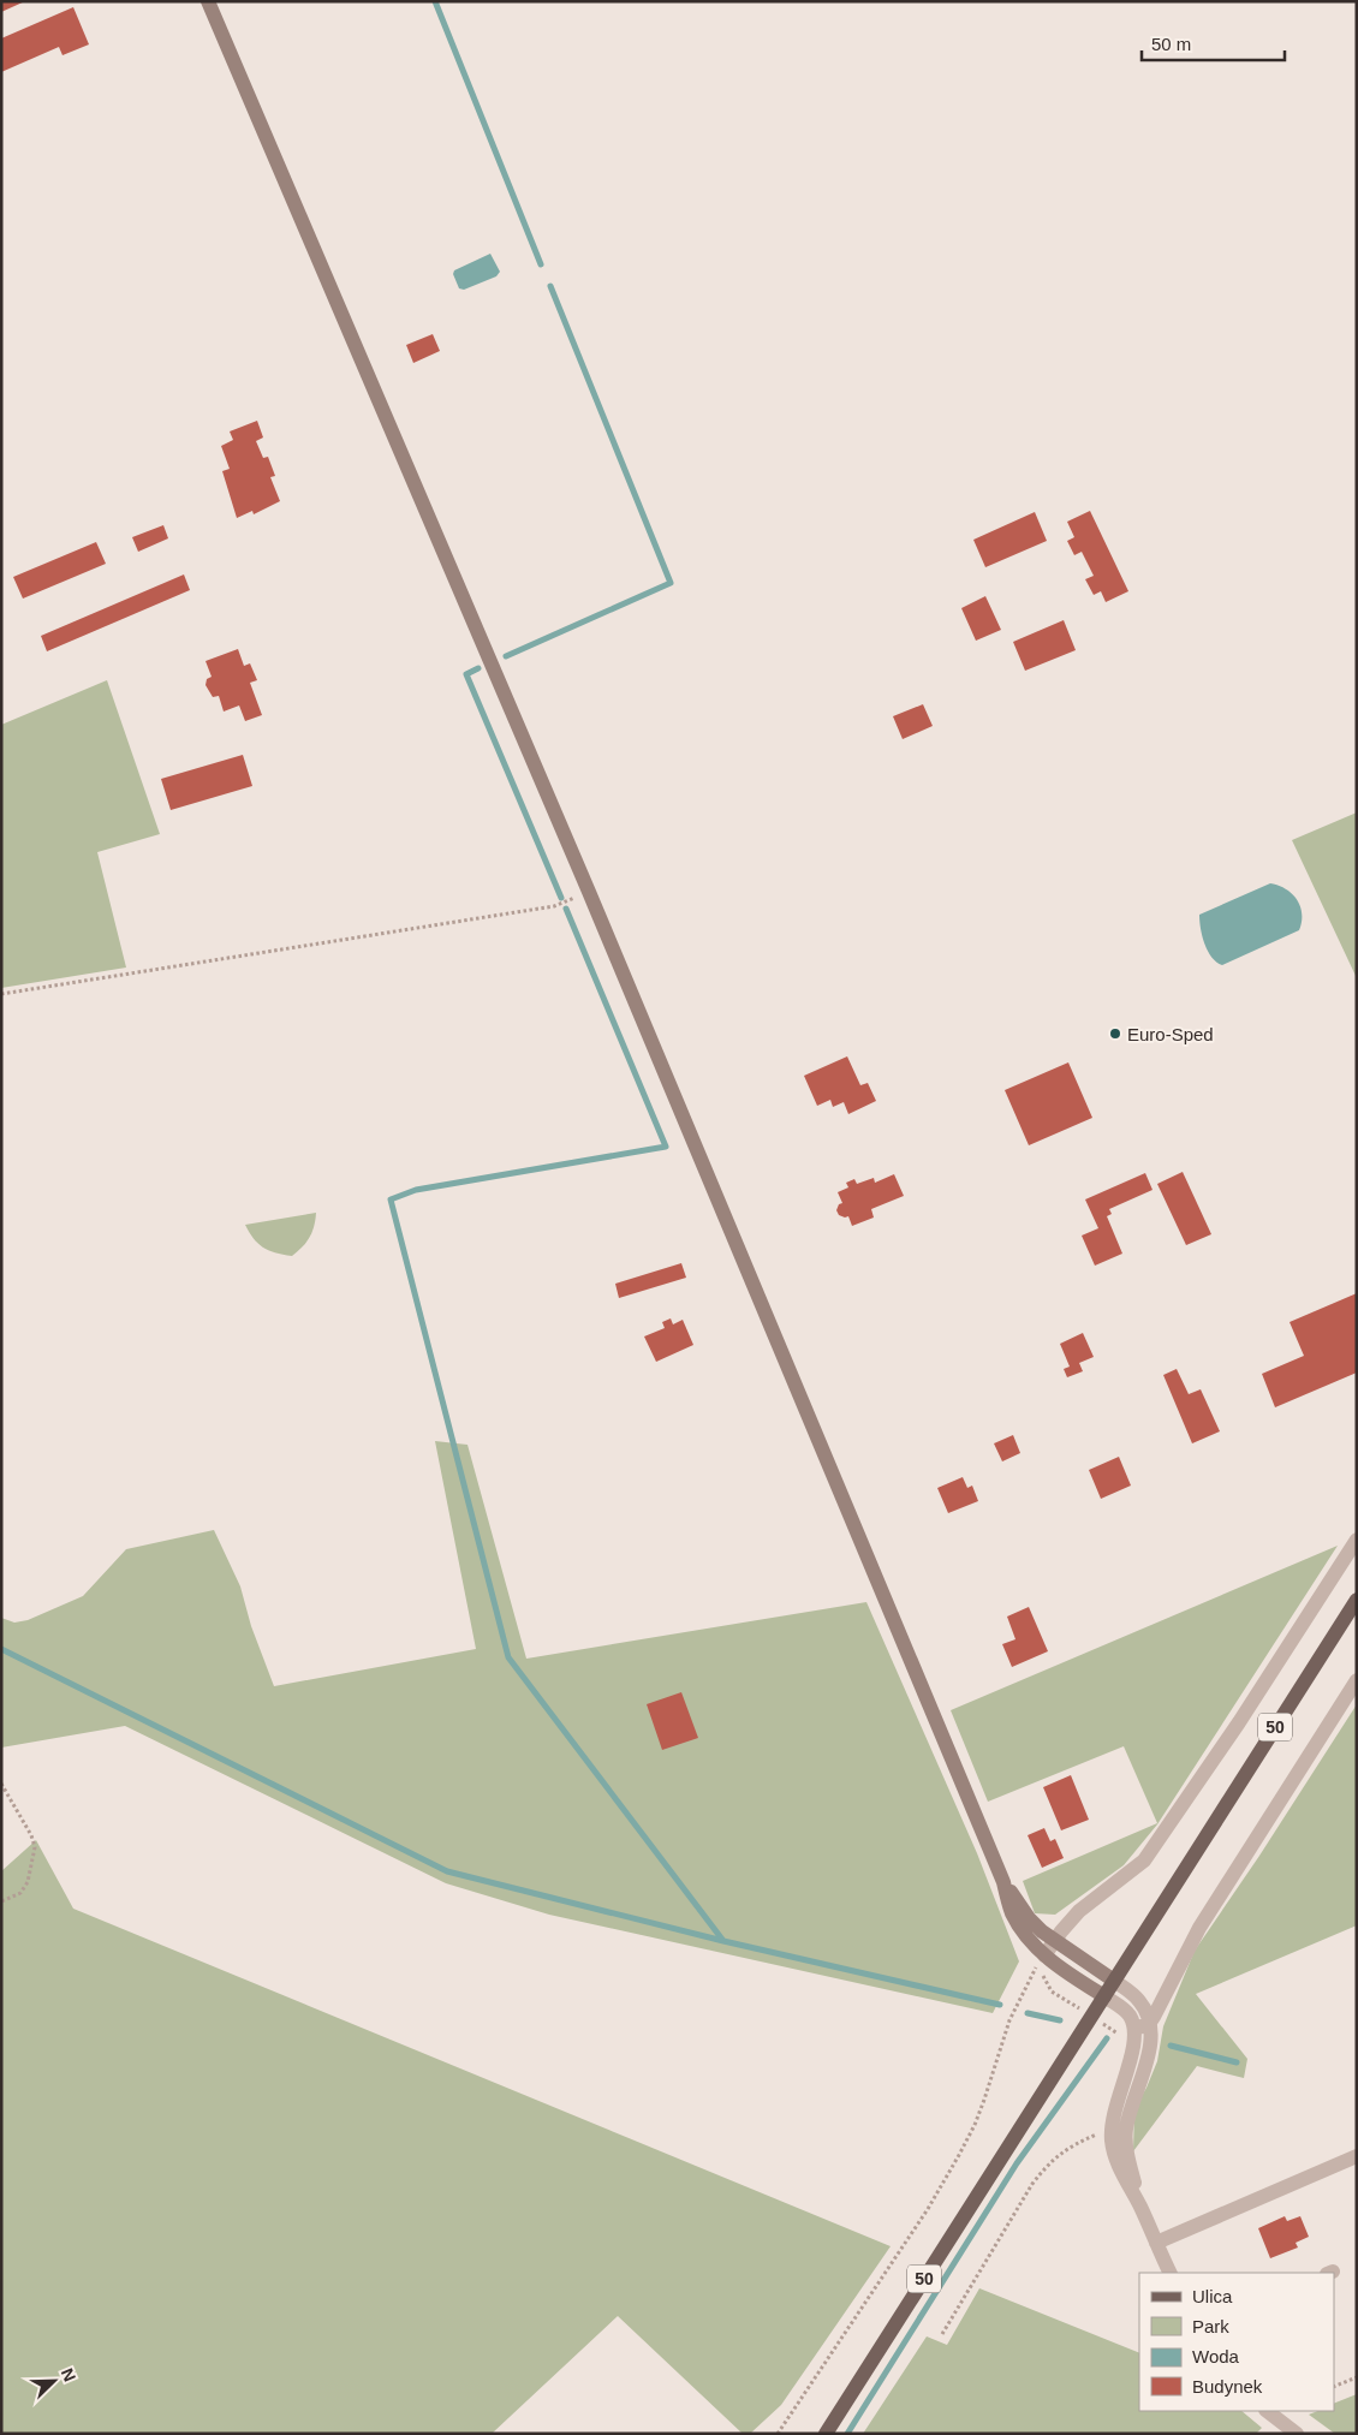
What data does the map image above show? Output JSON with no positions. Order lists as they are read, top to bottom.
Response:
{
  "streets": {
    "main road": ["50"]
  },
  "places": ["Euro-Sped"],
  "legend": [
    "Ulica",
    "Park",
    "Woda",
    "Budynek"
  ],
  "scale_bar": "50 m",
  "north": "top right"
}
